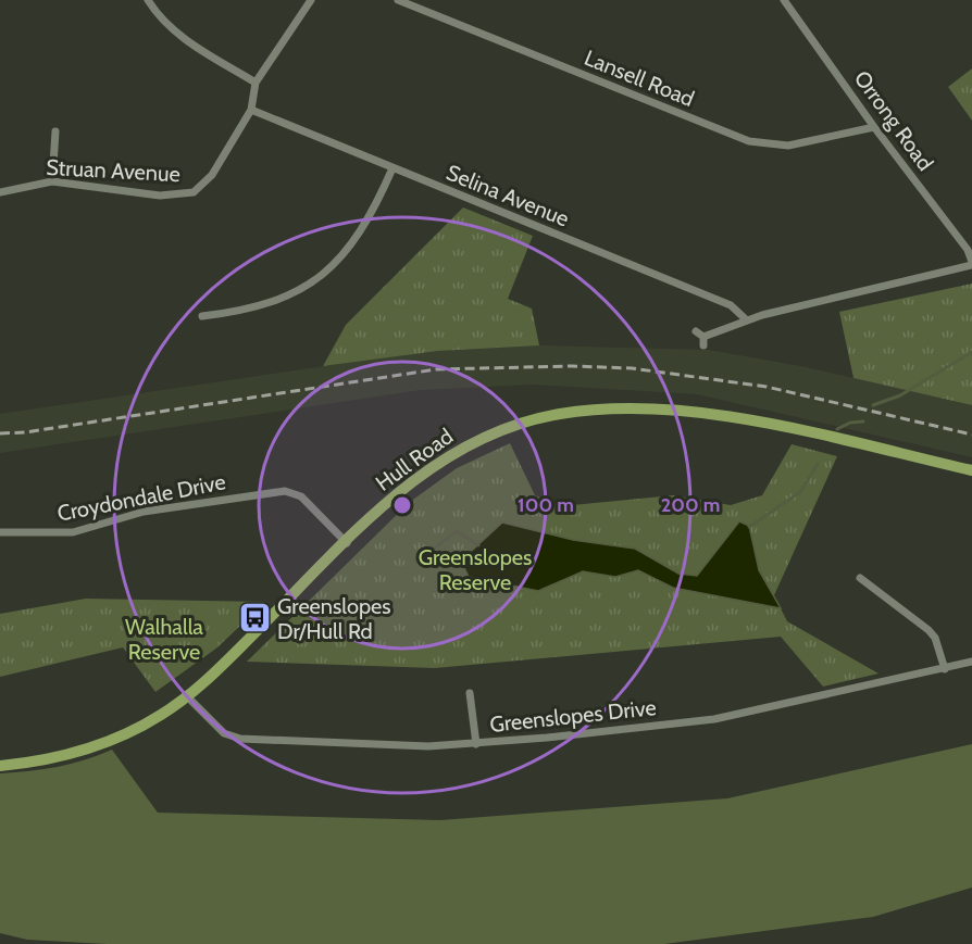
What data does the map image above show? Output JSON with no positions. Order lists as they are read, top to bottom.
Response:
{
  "streets": {
    "main road": ["Hull Road"],
    "street": [
      "Lansell Road",
      "Orrong Road",
      "Struan Avenue",
      "Selina Avenue",
      "Croydondale Drive",
      "Greenslopes Drive"
    ]
  },
  "crossings": [
    ["Lansell Road", "Orrong Road"],
    ["Struan Avenue", "Selina Avenue"],
    ["Hull Road", "Croydondale Drive"],
    ["Hull Road", "Greenslopes Drive"]
  ],
  "parks": ["Greenslopes Reserve", "Walhalla Reserve"],
  "places": {
    "bus stop": ["Greenslopes Dr/Hull Rd"]
  },
  "rings": ["100 m", "200 m"]
}
